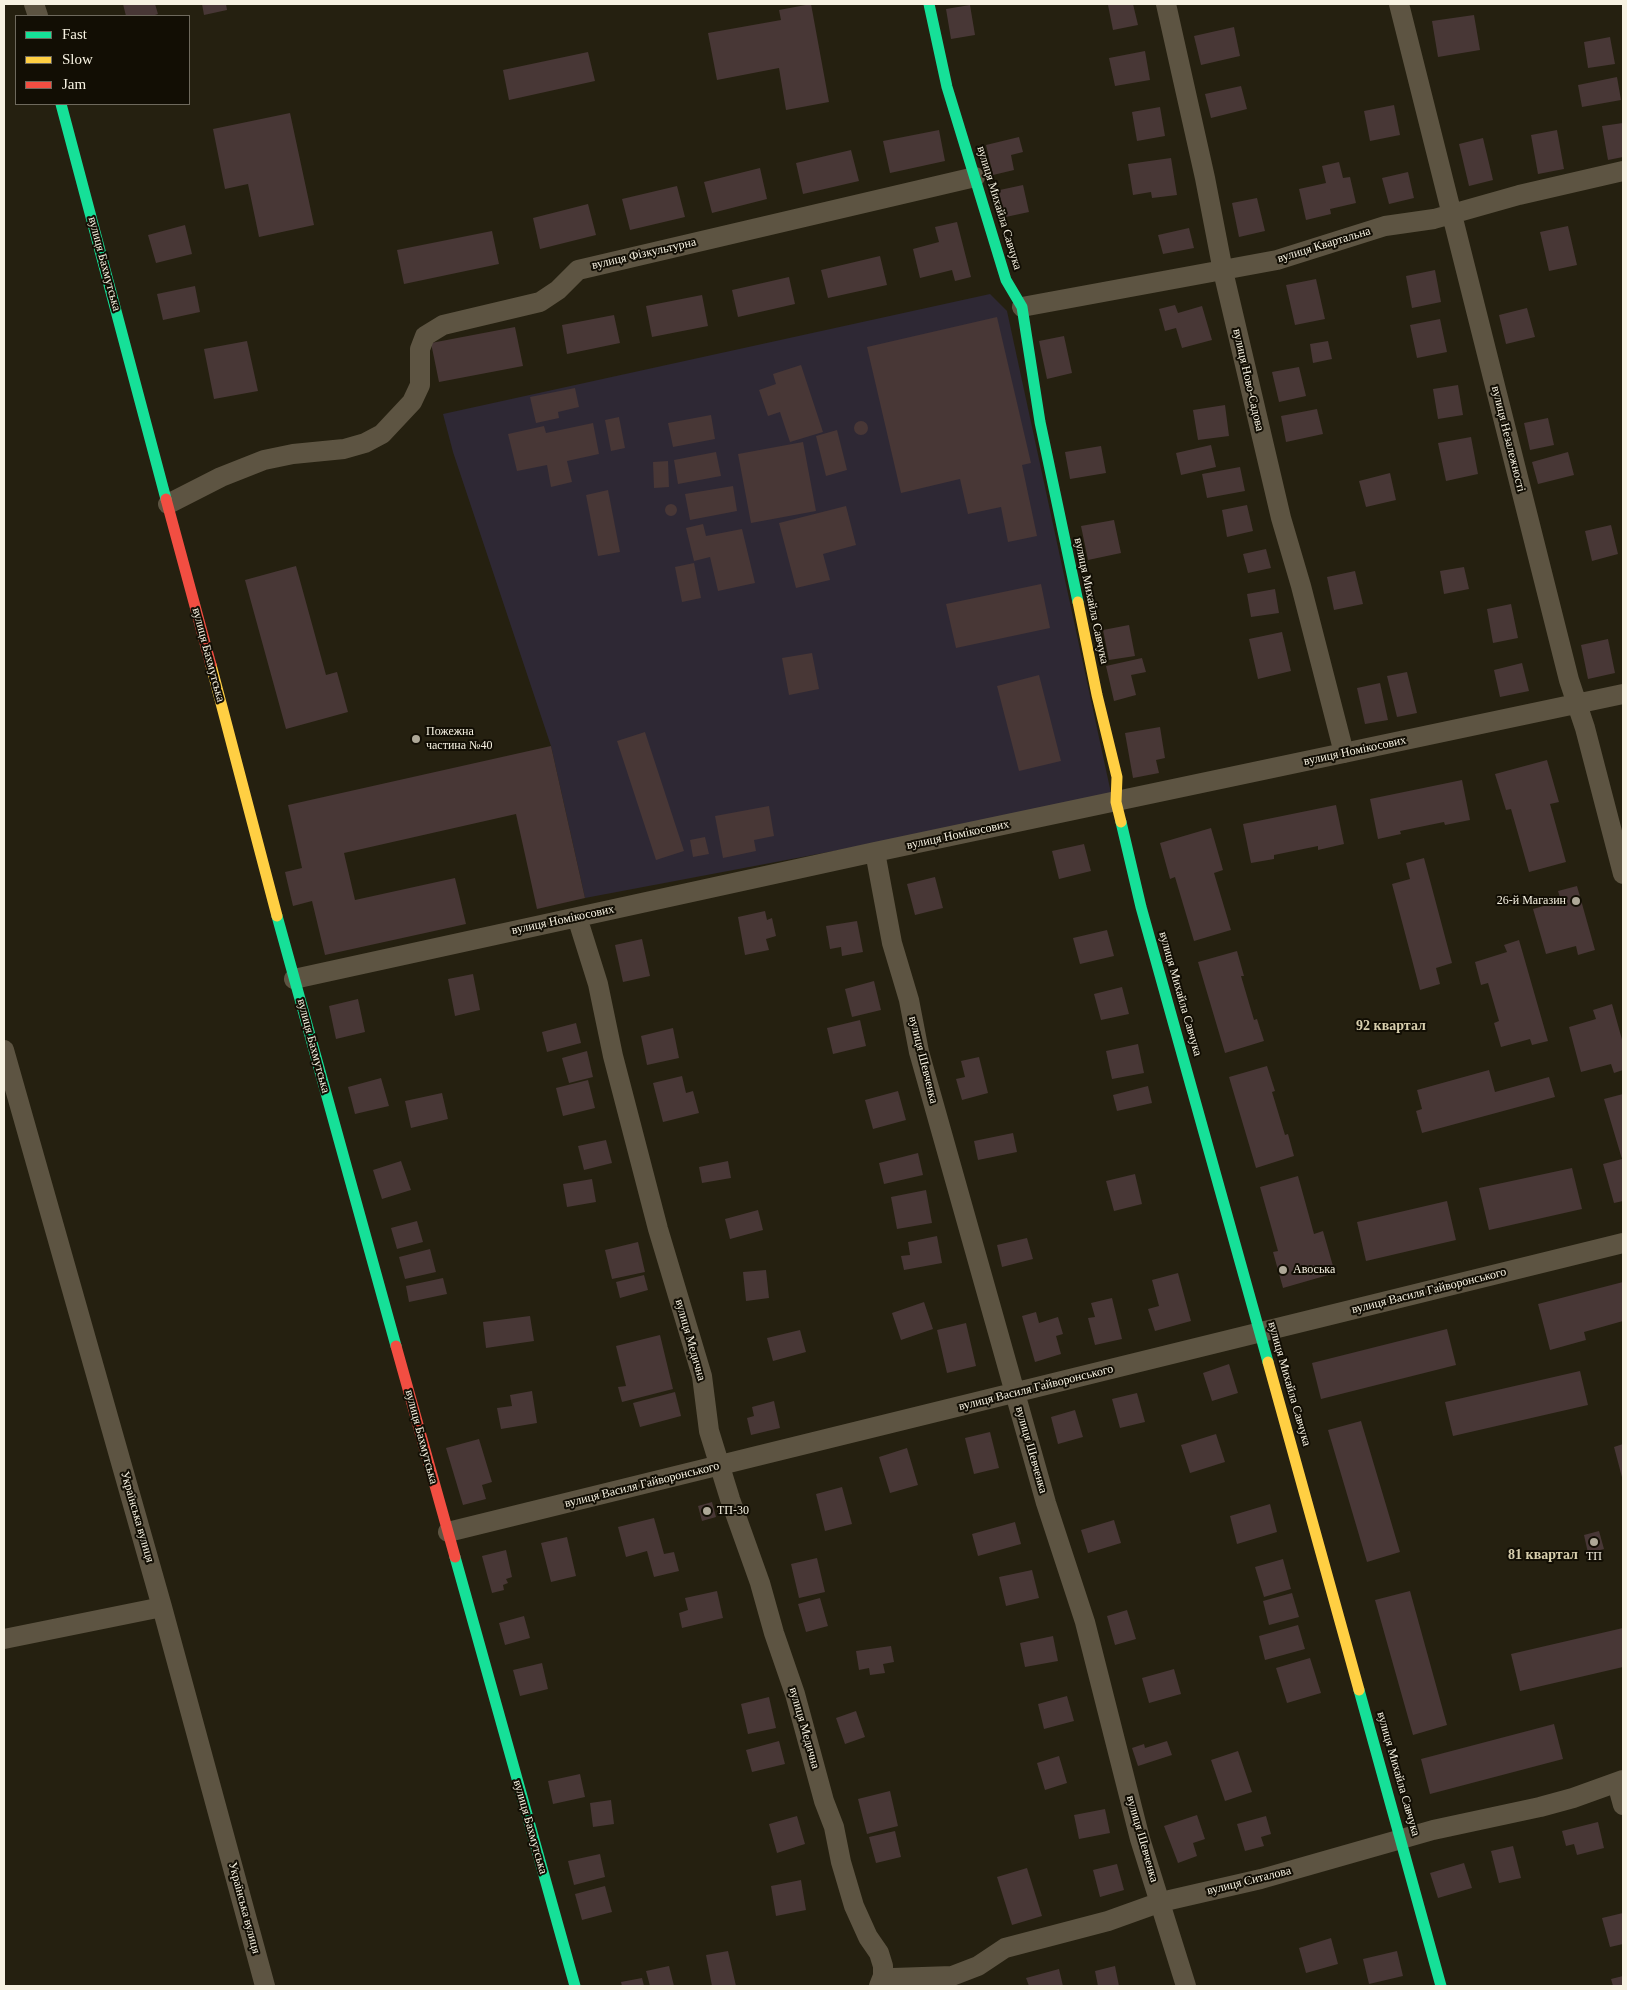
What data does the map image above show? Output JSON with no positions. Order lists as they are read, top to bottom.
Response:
{
  "streets": {
    "street": [
      "вулиця Михайла Савчука",
      "вулиця Квартальна",
      "вулиця Фізкультурна",
      "вулиця Бахмутська",
      "вулиця Ново-Садова",
      "вулиця Незалежності",
      "вулиця Номікосових",
      "вулиця Шевченка",
      "вулиця Василя Гайворонського",
      "вулиця Медична",
      "Українська вулиця",
      "вулиця Ситалова"
    ]
  },
  "crossings": [
    ["вулиця Михайла Савчука", "вулиця Квартальна"],
    ["вулиця Михайла Савчука", "вулиця Фізкультурна"],
    ["вулиця Михайла Савчука", "вулиця Номікосових"],
    ["вулиця Михайла Савчука", "вулиця Василя Гайворонського"],
    ["вулиця Михайла Савчука", "вулиця Ситалова"],
    ["вулиця Квартальна", "вулиця Ново-Садова"],
    ["вулиця Квартальна", "вулиця Незалежності"],
    ["вулиця Фізкультурна", "вулиця Бахмутська"],
    ["вулиця Бахмутська", "вулиця Номікосових"],
    ["вулиця Бахмутська", "вулиця Василя Гайворонського"],
    ["вулиця Ново-Садова", "вулиця Номікосових"],
    ["вулиця Незалежності", "вулиця Номікосових"],
    ["вулиця Номікосових", "вулиця Шевченка"],
    ["вулиця Номікосових", "вулиця Медична"],
    ["вулиця Шевченка", "вулиця Василя Гайворонського"],
    ["вулиця Шевченка", "вулиця Ситалова"],
    ["вулиця Василя Гайворонського", "вулиця Медична"],
    ["вулиця Медична", "вулиця Ситалова"]
  ],
  "districts": ["92 квартал", "81 квартал"],
  "places": [
    "Пожежна частина №40",
    "26-й Магазин",
    "Авоська",
    "ТП-30",
    "ТП"
  ],
  "legend": ["Fast", "Slow", "Jam"]
}
